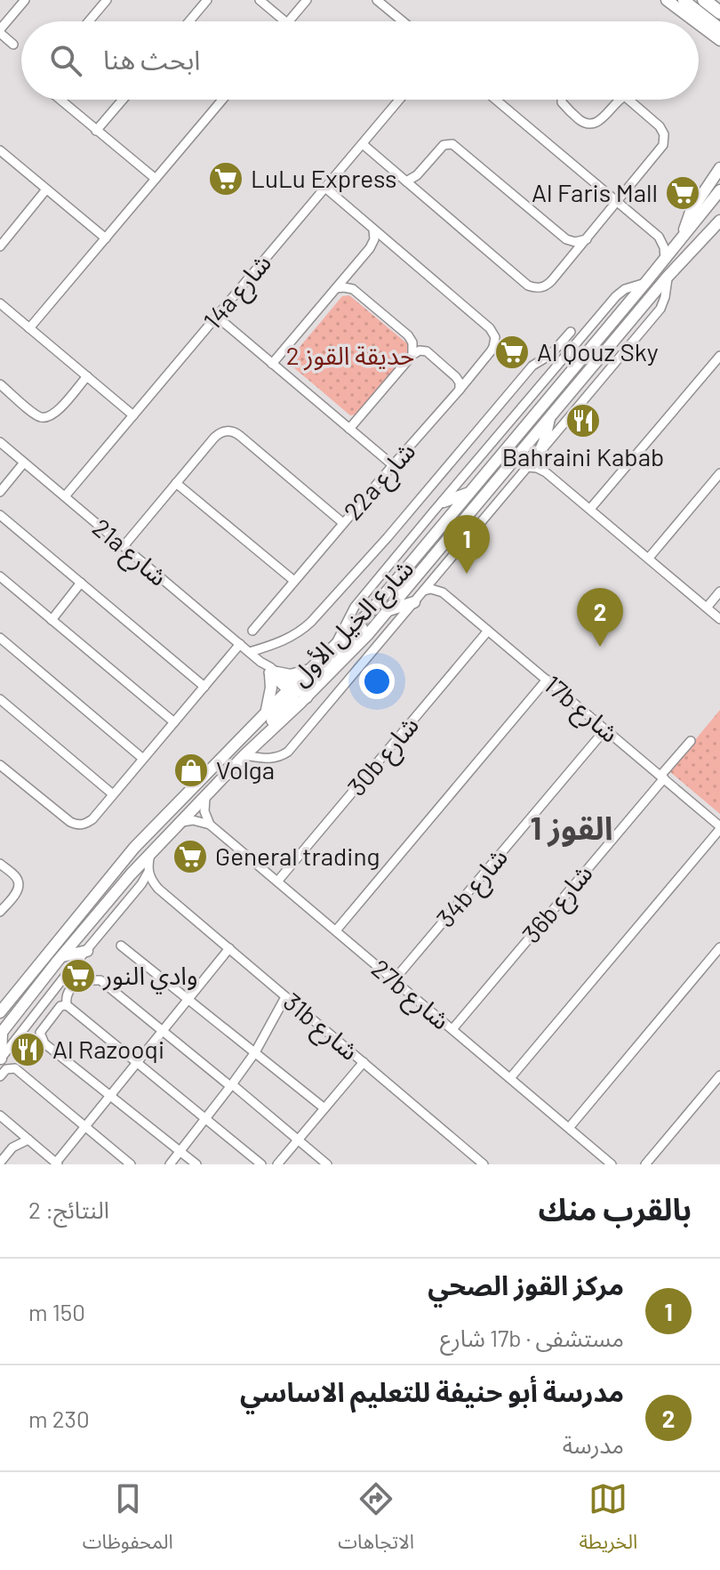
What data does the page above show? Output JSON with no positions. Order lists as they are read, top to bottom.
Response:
{
  "streets": {
    "main road": ["شارع الخيل الأول"],
    "street": [
      "14a شارع",
      "22a شارع",
      "21a شارع",
      "17b شارع",
      "30b شارع",
      "34b شارع",
      "36b شارع",
      "27b شارع",
      "31b شارع"
    ]
  },
  "crossings": [
    ["14a شارع", "21a شارع"],
    ["21a شارع", "شارع الخيل الأول"],
    ["17b شارع", "30b شارع"],
    ["17b شارع", "34b شارع"],
    ["17b شارع", "36b شارع"],
    ["30b شارع", "27b شارع"],
    ["34b شارع", "27b شارع"],
    ["36b شارع", "27b شارع"]
  ],
  "districts": ["القوز 1"],
  "parks": ["حديقة القوز 2"],
  "places": {
    "supermarket": [
      "LuLu Express",
      "Al Faris Mall",
      "Al Qouz Sky",
      "General trading",
      "وادي النور"
    ],
    "restaurant": ["Bahraini Kabab", "Al Razooqi"],
    "shop": ["Volga"]
  },
  "page": {
    "search": "ابحث هنا",
    "pins": ["1", "2"],
    "heading": ["بالقرب منك", "النتائج: 2"],
    "list": [
      {
        "mark": "1",
        "name": "مركز القوز الصحي",
        "note": "مستشفى · 17b شارع",
        "value": "150 m"
      },
      {
        "mark": "2",
        "name": "مدرسة أبو حنيفة للتعليم الاساسي",
        "note": "مدرسة",
        "value": "230 m"
      }
    ],
    "nav": ["الخريطة", "الاتجاهات", "المحفوظات"]
  }
}
